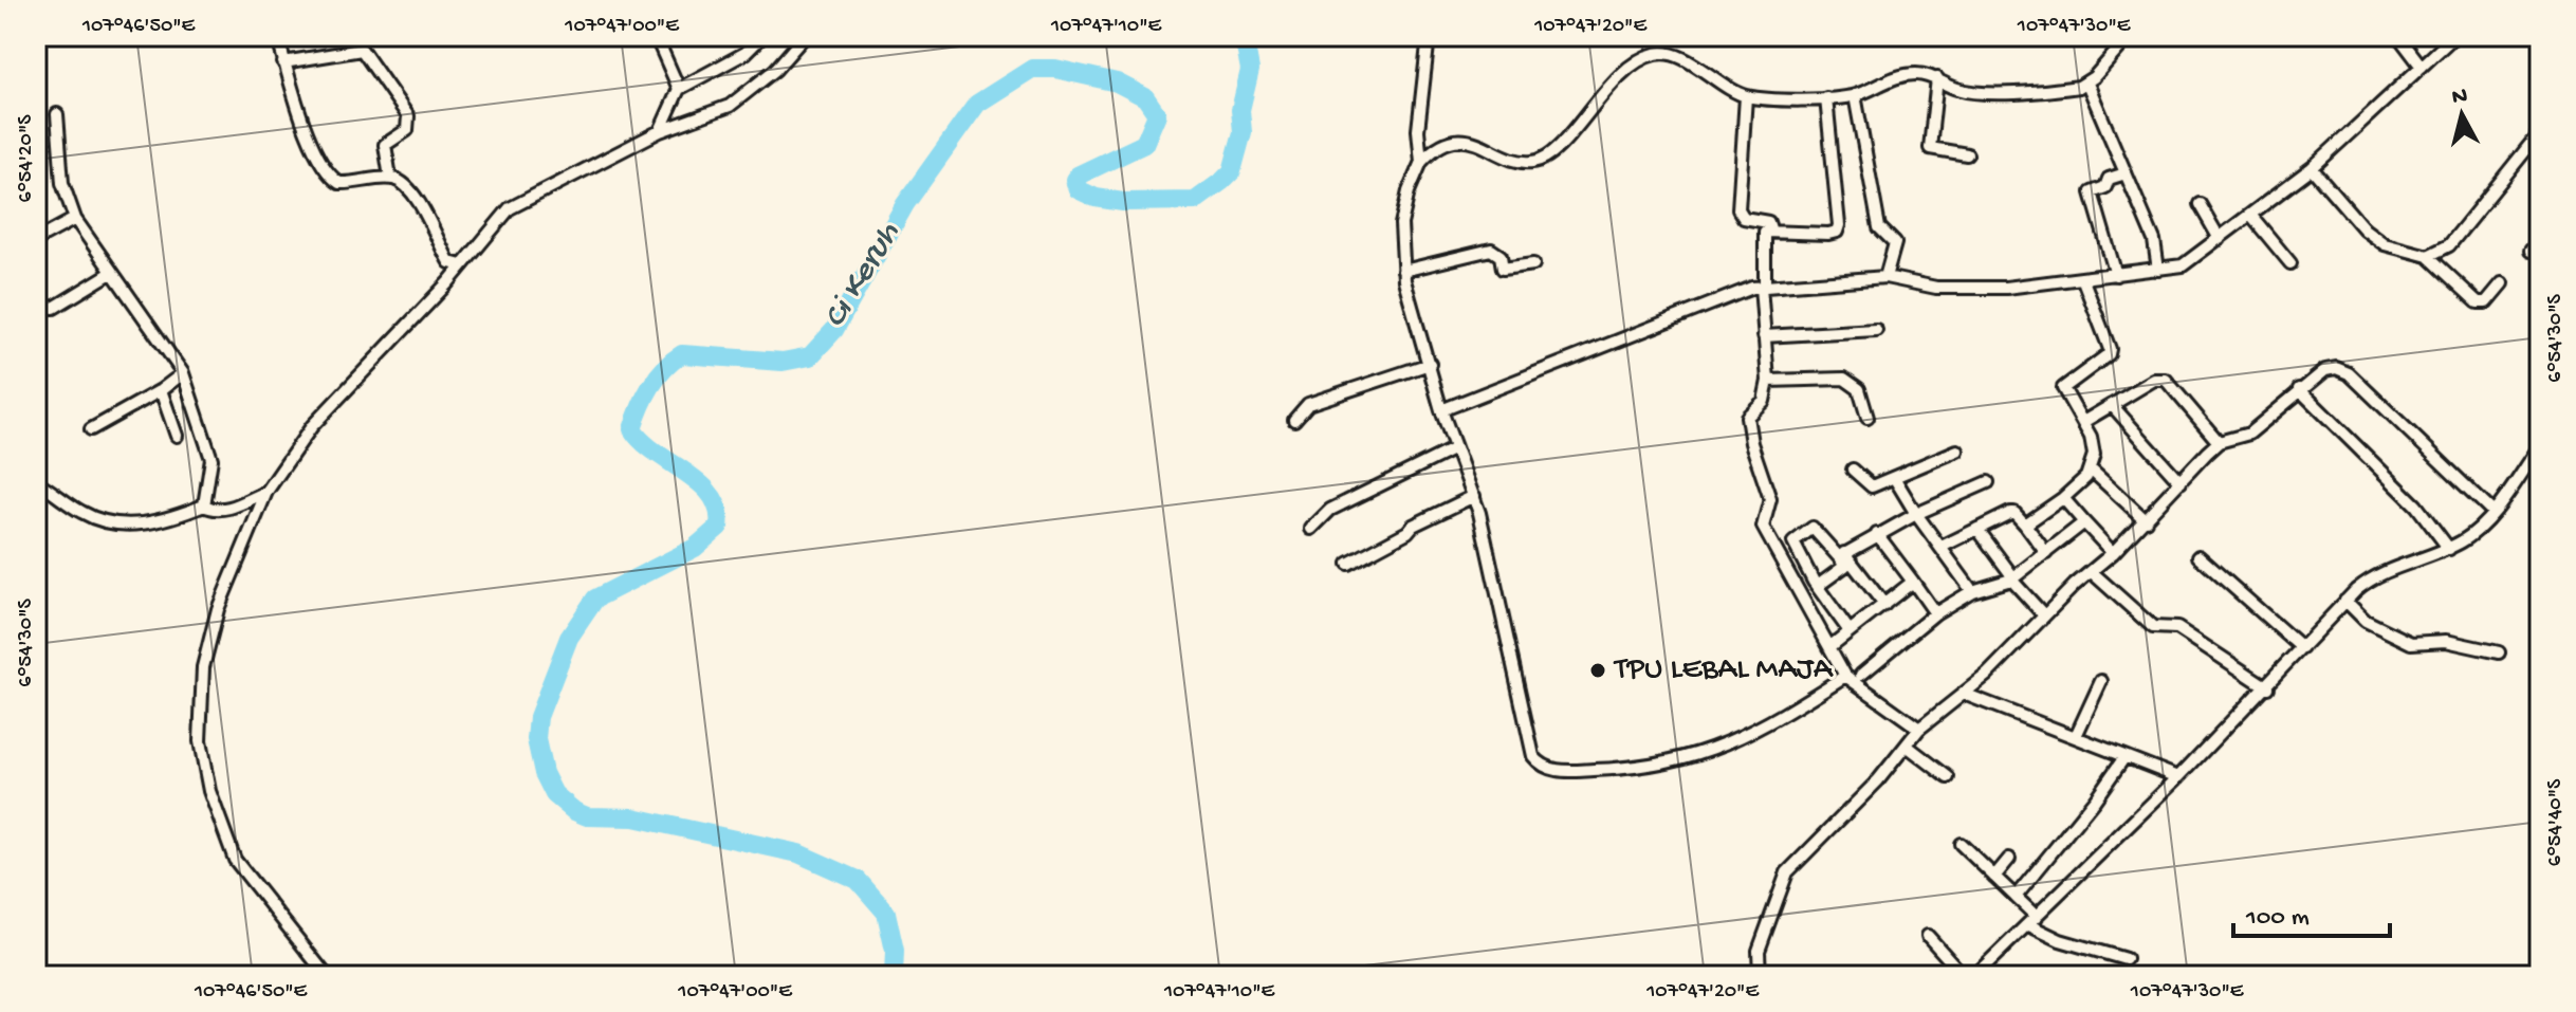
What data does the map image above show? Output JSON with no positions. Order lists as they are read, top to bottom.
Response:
{
  "water": ["Ci Keruh"],
  "places": ["TPU LEBAL MAJA"],
  "scale_bar": "100 m",
  "north": "top",
  "coordinates": [
    "107°46'50\"E",
    "107°47'00\"E",
    "107°47'10\"E",
    "107°47'20\"E",
    "107°47'30\"E",
    "6°54'20\"S",
    "6°54'30\"S",
    "6°54'40\"S"
  ]
}
